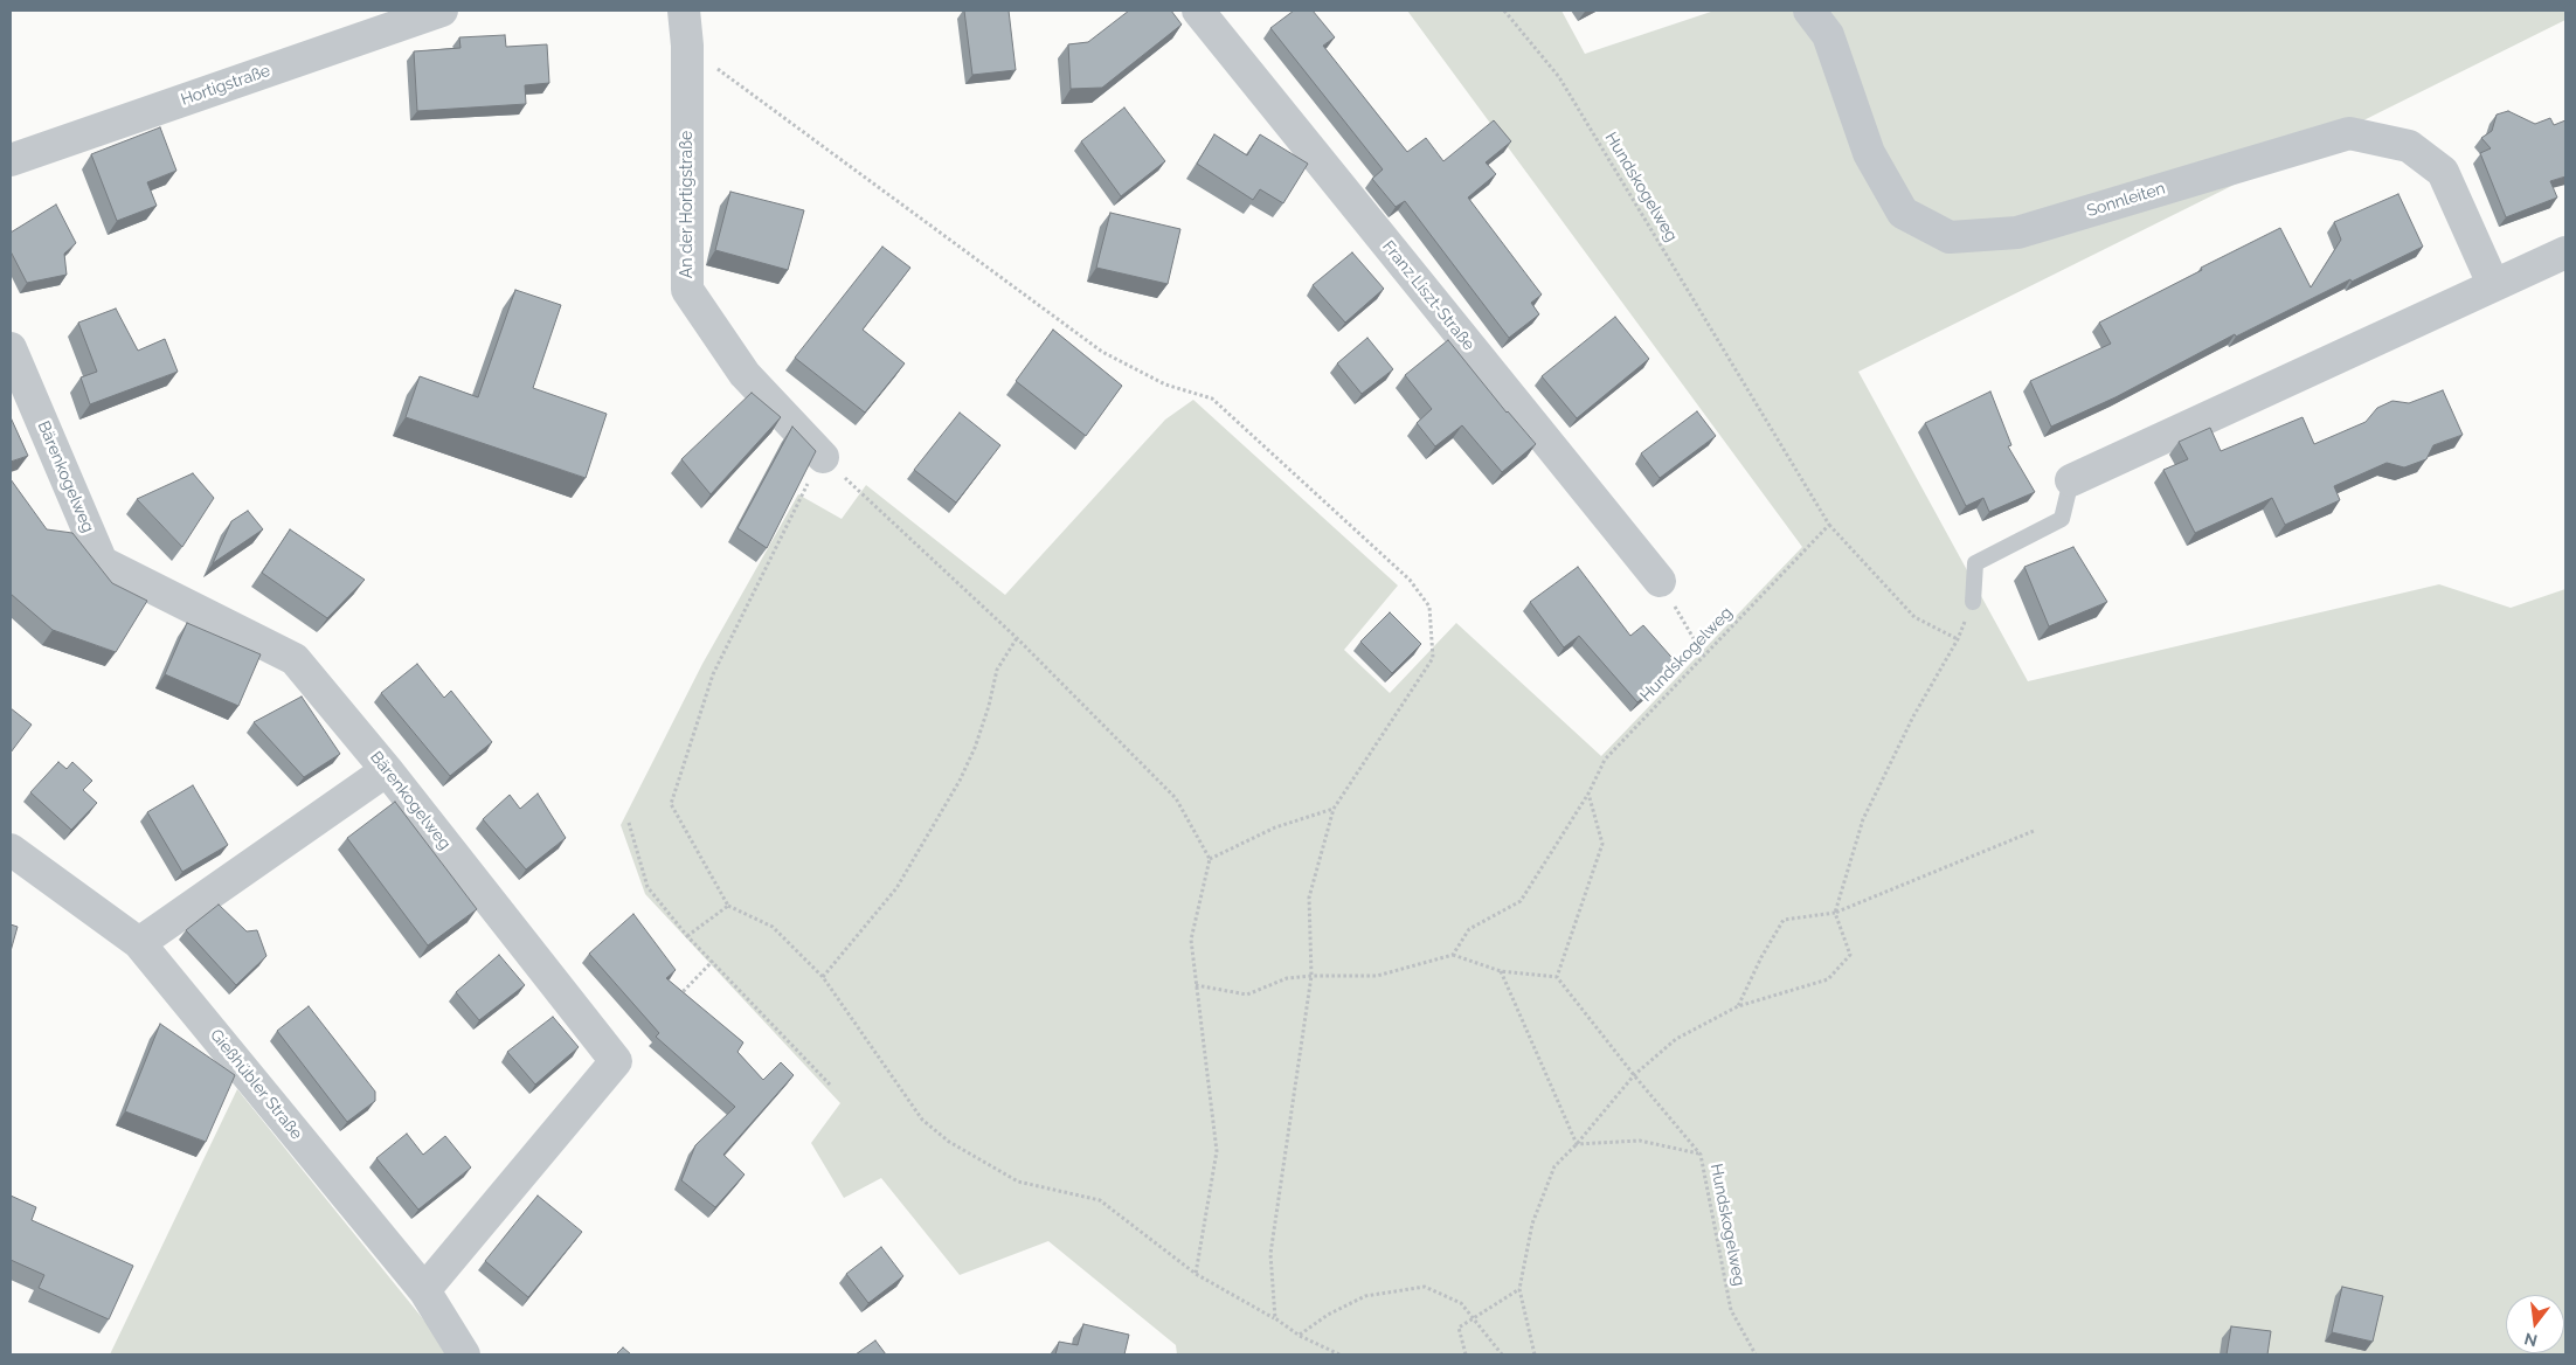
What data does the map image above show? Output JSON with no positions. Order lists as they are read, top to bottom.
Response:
{
  "streets": {
    "street": [
      "Hortigstraße",
      "Sonnleiten",
      "An der Hortigstraße",
      "Franz Liszt-Straße",
      "Bärenkogelweg",
      "Gießhübler Straße"
    ],
    "path": ["Hundskogelweg"]
  },
  "crossings": [
    ["Bärenkogelweg", "Gießhübler Straße"]
  ],
  "north": "bottom"
}
